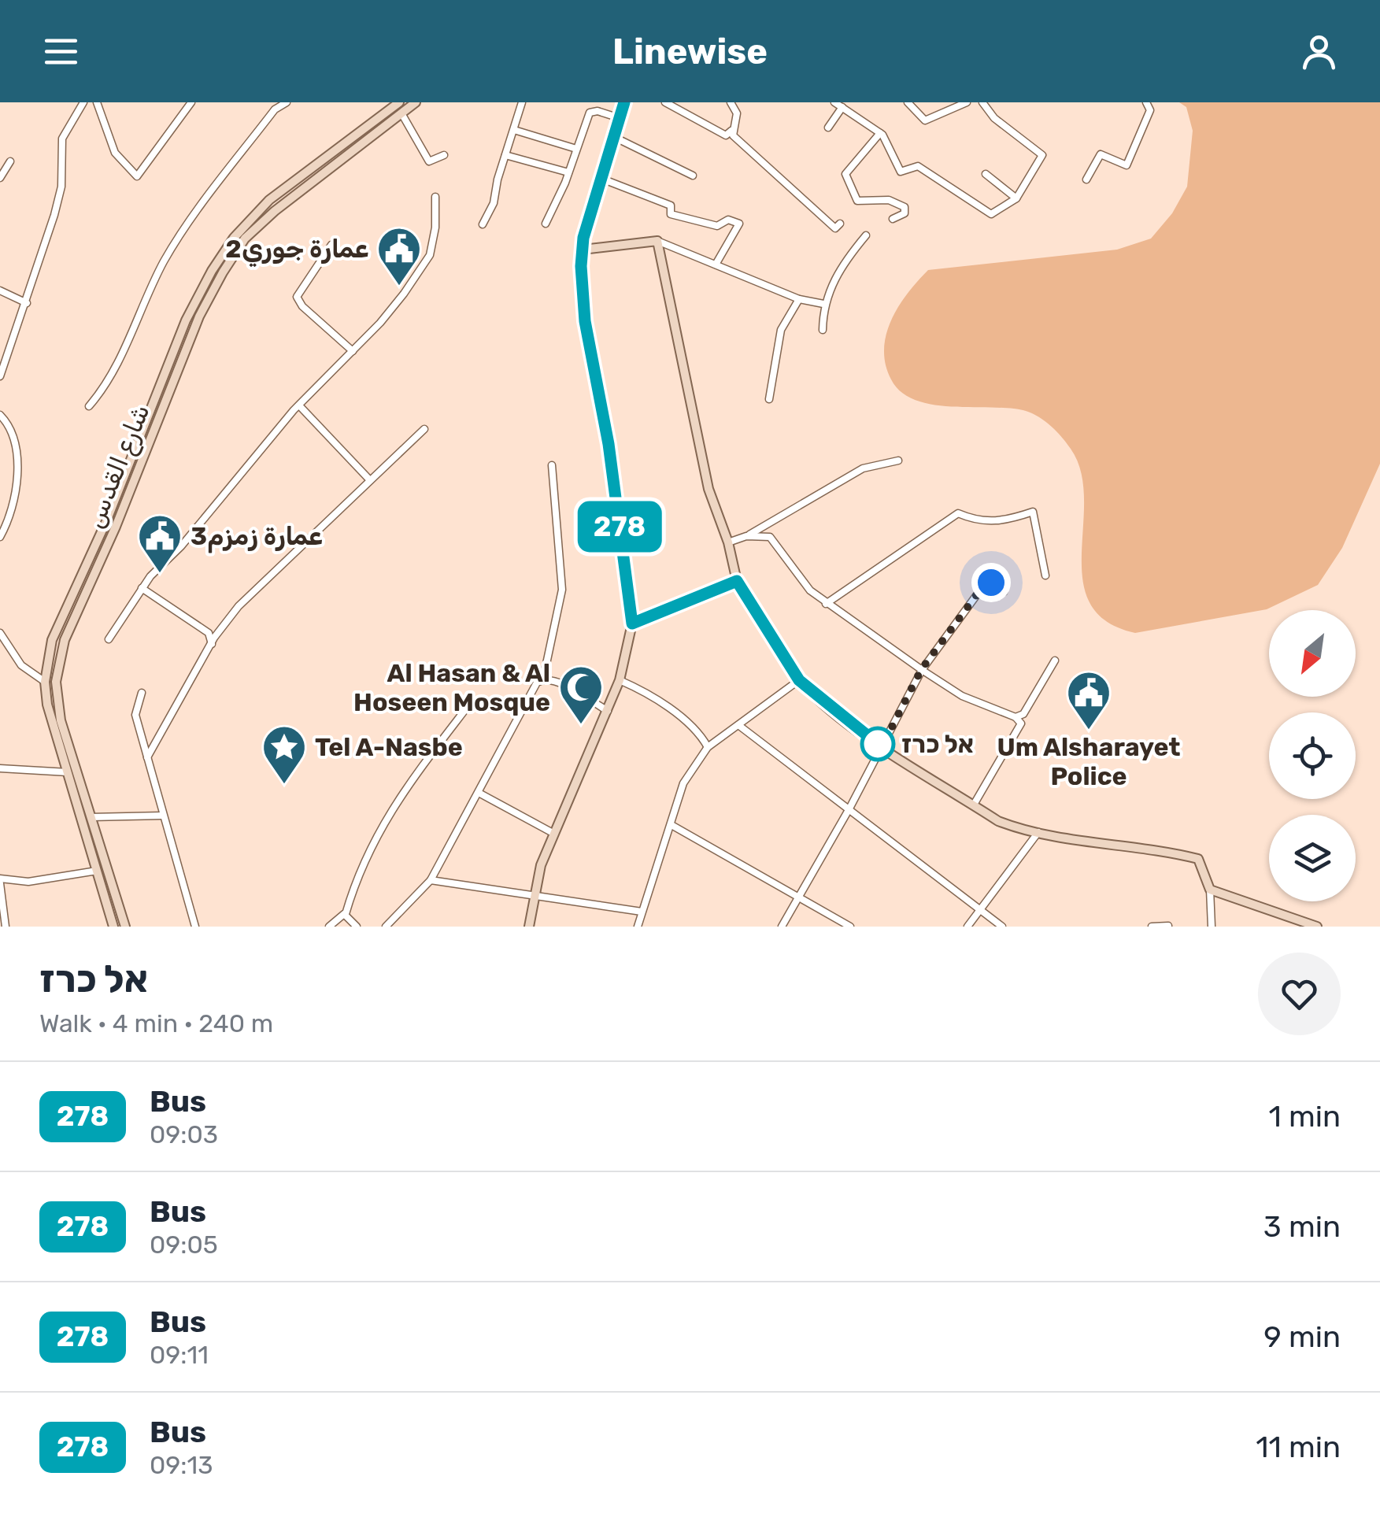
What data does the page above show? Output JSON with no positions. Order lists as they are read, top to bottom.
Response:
{
  "streets": {
    "street": ["شارع القدس"]
  },
  "places": {
    "public building": ["عمارة جوري2", "عمارة زمزم3", "Um Alsharayet Police"],
    "mosque": ["Al Hasan & Al Hoseen Mosque"],
    "other": ["אל כרז"],
    "place": ["Tel A-Nasbe"]
  },
  "lines": ["bus line 278"],
  "north": "bottom left",
  "page": {
    "header": "Linewise",
    "on_map": "278",
    "heading": ["אל כרז", "Walk · 4 min · 240 m"],
    "list": [
      {
        "mark": "278",
        "name": "Bus",
        "note": "09:03",
        "value": "1 min"
      },
      {
        "mark": "278",
        "name": "Bus",
        "note": "09:05",
        "value": "3 min"
      },
      {
        "mark": "278",
        "name": "Bus",
        "note": "09:11",
        "value": "9 min"
      },
      {
        "mark": "278",
        "name": "Bus",
        "note": "09:13",
        "value": "11 min"
      }
    ]
  }
}
